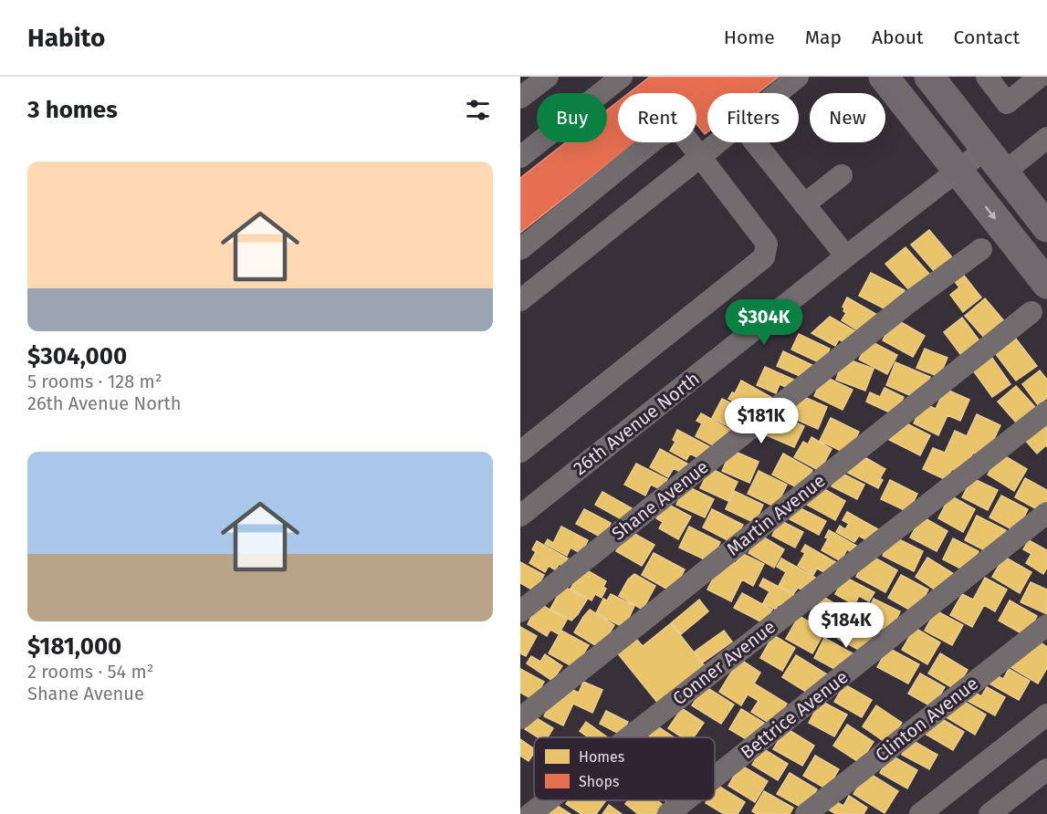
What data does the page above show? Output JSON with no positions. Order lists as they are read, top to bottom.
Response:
{
  "streets": {
    "street": [
      "26th Avenue North",
      "Shane Avenue",
      "Martin Avenue",
      "Conner Avenue",
      "Bettrice Avenue",
      "Clinton Avenue"
    ]
  },
  "legend": ["Homes", "Shops"],
  "page": {
    "header": "Habito",
    "nav": [
      "Home",
      "Map",
      "About",
      "Contact"
    ],
    "heading": "3 homes",
    "chip": [
      "Buy",
      "Rent",
      "Filters",
      "New"
    ],
    "list": [
      {
        "name": "$304,000",
        "note": "5 rooms · 128 m² · 26th Avenue North"
      },
      {
        "name": "$181,000",
        "note": "2 rooms · 54 m² · Shane Avenue"
      }
    ],
    "price": ["$304K", "$181K", "$184K"]
  }
}
